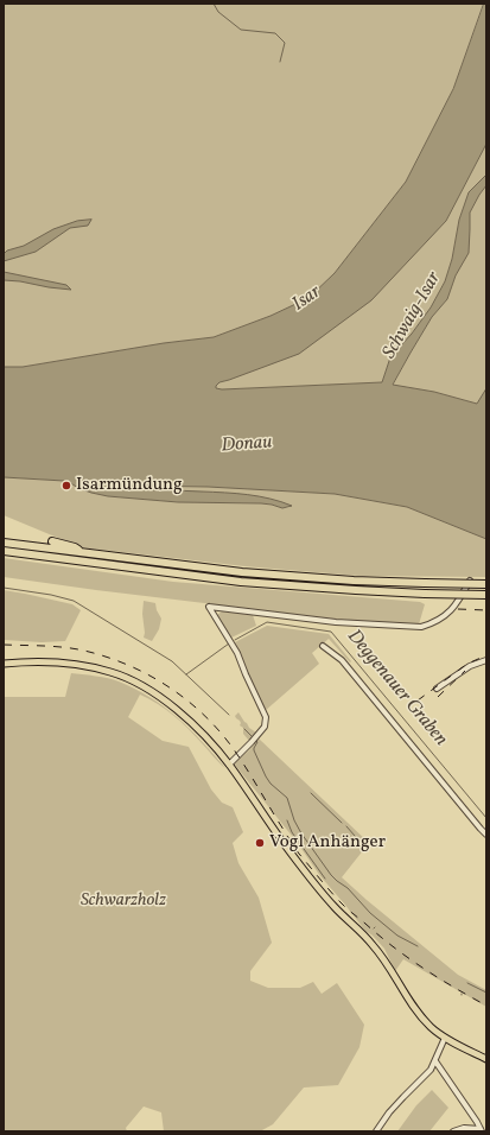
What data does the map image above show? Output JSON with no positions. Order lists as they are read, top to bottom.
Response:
{
  "water": [
    "Isar",
    "Schwaig-Isar",
    "Donau",
    "Deggenauer Graben"
  ],
  "parks": ["Schwarzholz"],
  "places": ["Isarmündung", "Vogl Anhänger"]
}
